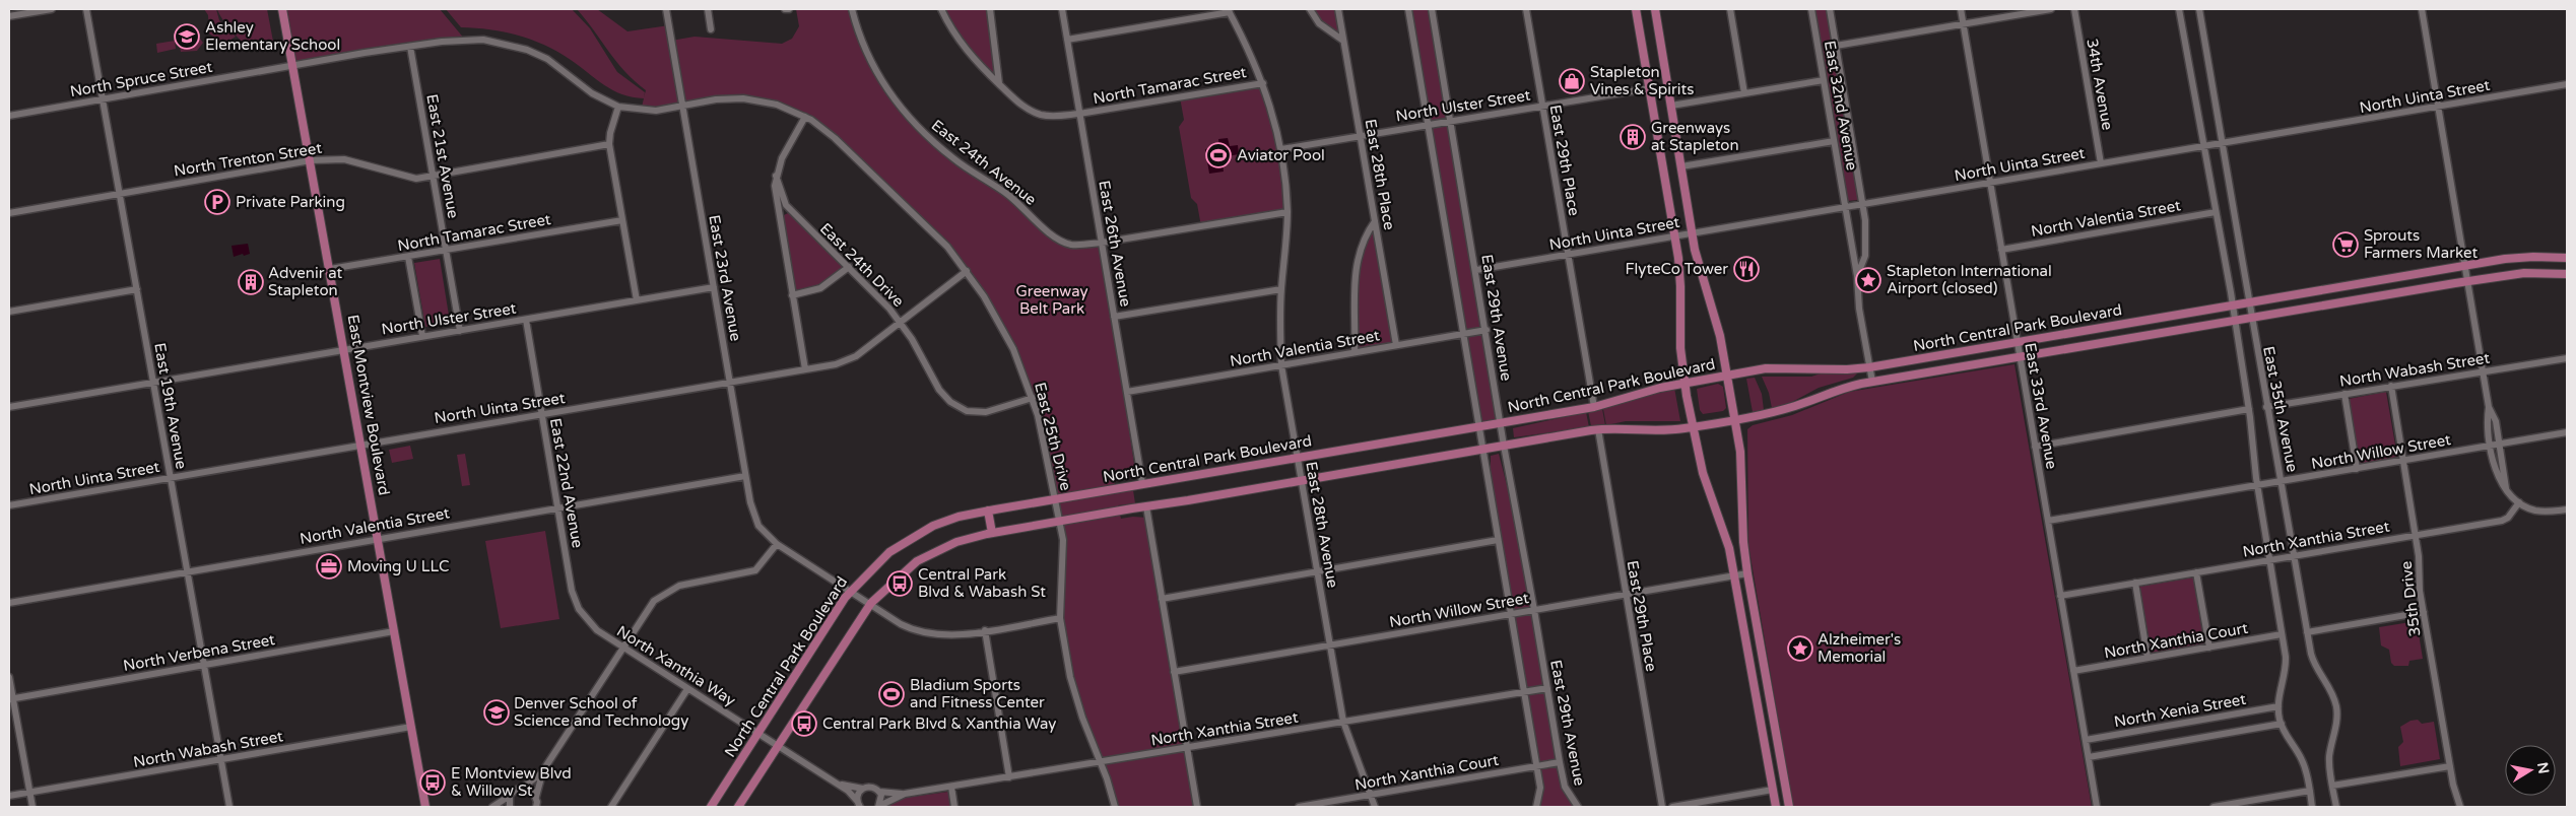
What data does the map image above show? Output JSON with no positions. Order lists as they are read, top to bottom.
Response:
{
  "streets": {
    "main road": ["North Central Park Boulevard", "East Montview Boulevard"],
    "street": [
      "North Spruce Street",
      "34th Avenue",
      "North Tamarac Street",
      "North Uinta Street",
      "North Ulster Street",
      "East 32nd Avenue",
      "East 21st Avenue",
      "North Trenton Street",
      "East 29th Place",
      "East 24th Avenue",
      "East 28th Place",
      "North Valentia Street",
      "East 26th Avenue",
      "East 24th Drive",
      "East 23rd Avenue",
      "East 29th Avenue",
      "North Wabash Street",
      "East 19th Avenue",
      "East 33rd Avenue",
      "East 35th Avenue",
      "East 25th Drive",
      "North Willow Street",
      "East 22nd Avenue",
      "East 28th Avenue",
      "North Xanthia Street",
      "35th Drive",
      "North Xanthia Court",
      "North Verbena Street",
      "North Xanthia Way",
      "North Xenia Street"
    ]
  },
  "crossings": [
    ["North Spruce Street", "East 21st Avenue"],
    ["North Spruce Street", "East 23rd Avenue"],
    ["North Spruce Street", "East Montview Boulevard"],
    ["North Spruce Street", "East 19th Avenue"],
    ["North Spruce Street", "East 25th Drive"],
    ["34th Avenue", "North Uinta Street"],
    ["North Tamarac Street", "East 21st Avenue"],
    ["North Tamarac Street", "East 26th Avenue"],
    ["North Tamarac Street", "East Montview Boulevard"],
    ["North Tamarac Street", "East 28th Avenue"],
    ["North Uinta Street", "East 32nd Avenue"],
    ["North Uinta Street", "East 29th Place"],
    ["North Uinta Street", "East 24th Drive"],
    ["North Uinta Street", "East 23rd Avenue"],
    ["North Uinta Street", "East 29th Avenue"],
    ["North Uinta Street", "East Montview Boulevard"],
    ["North Uinta Street", "East 19th Avenue"],
    ["North Uinta Street", "East 33rd Avenue"],
    ["North Uinta Street", "East 35th Avenue"],
    ["North Uinta Street", "East 25th Drive"],
    ["North Uinta Street", "East 22nd Avenue"],
    ["North Ulster Street", "East 21st Avenue"],
    ["North Ulster Street", "East 29th Place"],
    ["North Ulster Street", "East 28th Place"],
    ["North Ulster Street", "East 23rd Avenue"],
    ["North Ulster Street", "East 29th Avenue"],
    ["North Ulster Street", "East Montview Boulevard"],
    ["North Ulster Street", "East 19th Avenue"],
    ["North Ulster Street", "East 22nd Avenue"],
    ["North Ulster Street", "East 28th Avenue"],
    ["East 21st Avenue", "North Trenton Street"],
    ["North Trenton Street", "East Montview Boulevard"],
    ["North Trenton Street", "East 19th Avenue"],
    ["East 29th Place", "North Central Park Boulevard"],
    ["East 29th Place", "North Willow Street"],
    ["East 24th Avenue", "East 26th Avenue"],
    ["East 28th Place", "North Valentia Street"],
    ["North Valentia Street", "East 26th Avenue"],
    ["North Valentia Street", "East 23rd Avenue"],
    ["North Valentia Street", "East 29th Avenue"],
    ["North Valentia Street", "East Montview Boulevard"],
    ["North Valentia Street", "East 19th Avenue"],
    ["North Valentia Street", "East 33rd Avenue"],
    ["North Valentia Street", "East 35th Avenue"],
    ["North Valentia Street", "East 22nd Avenue"],
    ["North Valentia Street", "East 28th Avenue"],
    ["East 26th Avenue", "North Central Park Boulevard"],
    ["East 24th Drive", "East 25th Drive"],
    ["East 29th Avenue", "North Central Park Boulevard"],
    ["East 29th Avenue", "North Willow Street"],
    ["East 29th Avenue", "North Xanthia Street"],
    ["East 29th Avenue", "North Xanthia Court"],
    ["North Central Park Boulevard", "East 33rd Avenue"],
    ["North Central Park Boulevard", "East 35th Avenue"],
    ["North Central Park Boulevard", "East 25th Drive"],
    ["North Central Park Boulevard", "East 28th Avenue"],
    ["North Central Park Boulevard", "North Xanthia Way"],
    ["North Wabash Street", "East Montview Boulevard"],
    ["North Wabash Street", "East 19th Avenue"],
    ["North Wabash Street", "East 35th Avenue"],
    ["North Wabash Street", "35th Drive"],
    ["East Montview Boulevard", "North Verbena Street"],
    ["East 19th Avenue", "North Verbena Street"],
    ["East 33rd Avenue", "North Willow Street"],
    ["East 33rd Avenue", "North Xanthia Street"],
    ["East 33rd Avenue", "North Xanthia Court"],
    ["East 33rd Avenue", "North Xenia Street"],
    ["East 35th Avenue", "North Willow Street"],
    ["East 35th Avenue", "North Xanthia Street"],
    ["East 35th Avenue", "North Xanthia Court"],
    ["East 35th Avenue", "North Xenia Street"],
    ["East 25th Drive", "North Xanthia Street"],
    ["North Willow Street", "East 28th Avenue"],
    ["North Willow Street", "35th Drive"],
    ["East 22nd Avenue", "North Xanthia Way"],
    ["East 28th Avenue", "North Xanthia Street"],
    ["East 28th Avenue", "North Xanthia Court"],
    ["North Xanthia Street", "35th Drive"],
    ["North Xanthia Street", "North Xanthia Way"]
  ],
  "parks": ["Greenway Belt Park"],
  "places": {
    "school or university": ["Ashley Elementary School", "Denver School of Science and Technology"],
    "shop": ["Stapleton Vines & Spirits"],
    "building": ["Greenways at Stapleton", "Advenir at Stapleton"],
    "sports": ["Aviator Pool", "Bladium Sports and Fitness Center"],
    "parking": ["Private Parking"],
    "supermarket": ["Sprouts Farmers Market"],
    "restaurant": ["FlyteCo Tower"],
    "place": ["Stapleton International Airport (closed)", "Alzheimer's Memorial"],
    "office": ["Moving U LLC"],
    "bus stop": ["Central Park Blvd & Wabash St", "Central Park Blvd & Xanthia Way", "E Montview Blvd & Willow St"]
  },
  "north": "right"
}
